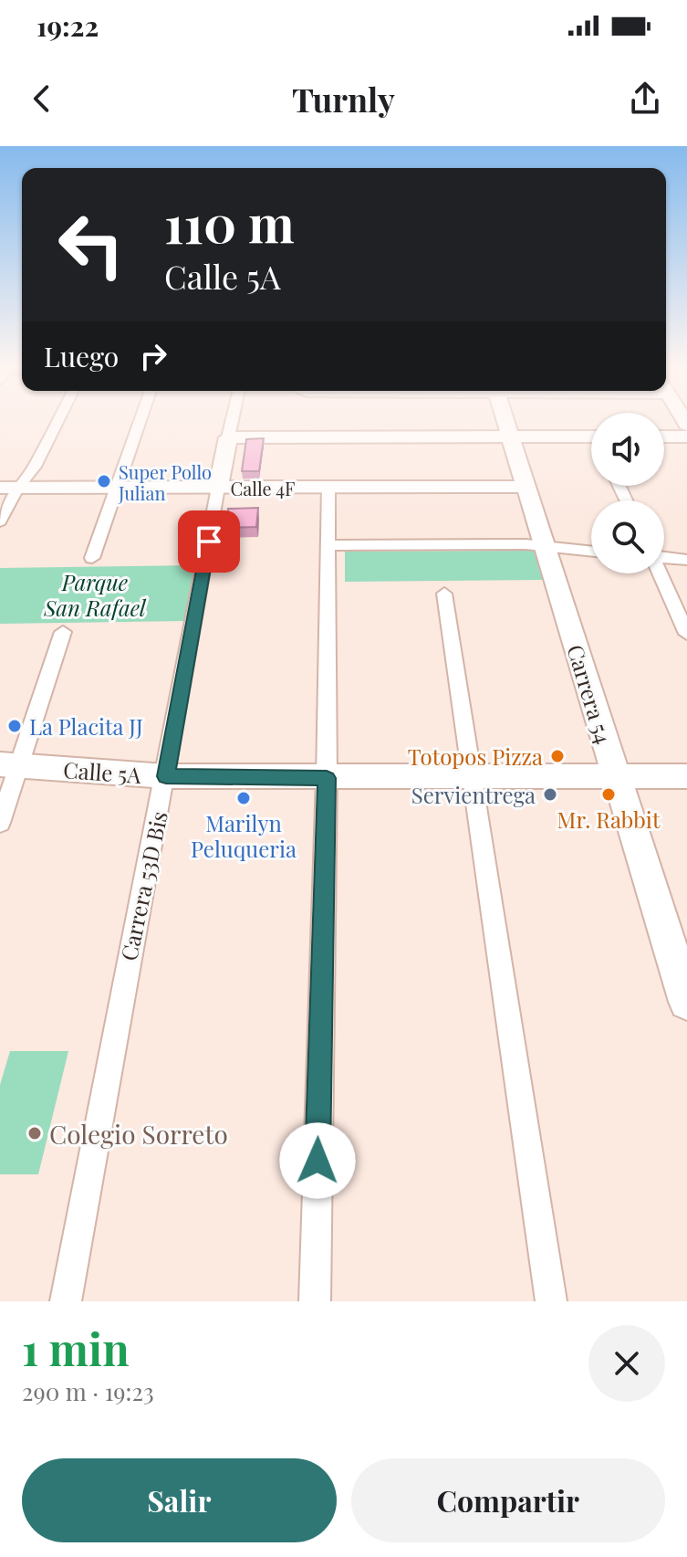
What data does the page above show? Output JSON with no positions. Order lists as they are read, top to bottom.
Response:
{
  "streets": {
    "street": [
      "Calle 4F",
      "Carrera 54",
      "Calle 5A",
      "Carrera 53D Bis"
    ]
  },
  "crossings": [
    ["Calle 4F", "Carrera 54"],
    ["Calle 4F", "Carrera 53D Bis"],
    ["Carrera 54", "Calle 5A"],
    ["Calle 5A", "Carrera 53D Bis"]
  ],
  "parks": ["Parque San Rafael"],
  "places": [
    "Super Pollo Julian",
    "La Placita JJ",
    "Totopos Pizza",
    "Servientrega",
    "Mr. Rabbit",
    "Marilyn Peluqueria",
    "Colegio Sorreto"
  ],
  "page": {
    "status": "19:22",
    "header": "Turnly",
    "turn": ["110 m", "Calle 5A"],
    "then": "Luego",
    "heading": ["1 min", "290 m · 19:23"],
    "buttons": ["Salir", "Compartir"]
  }
}
